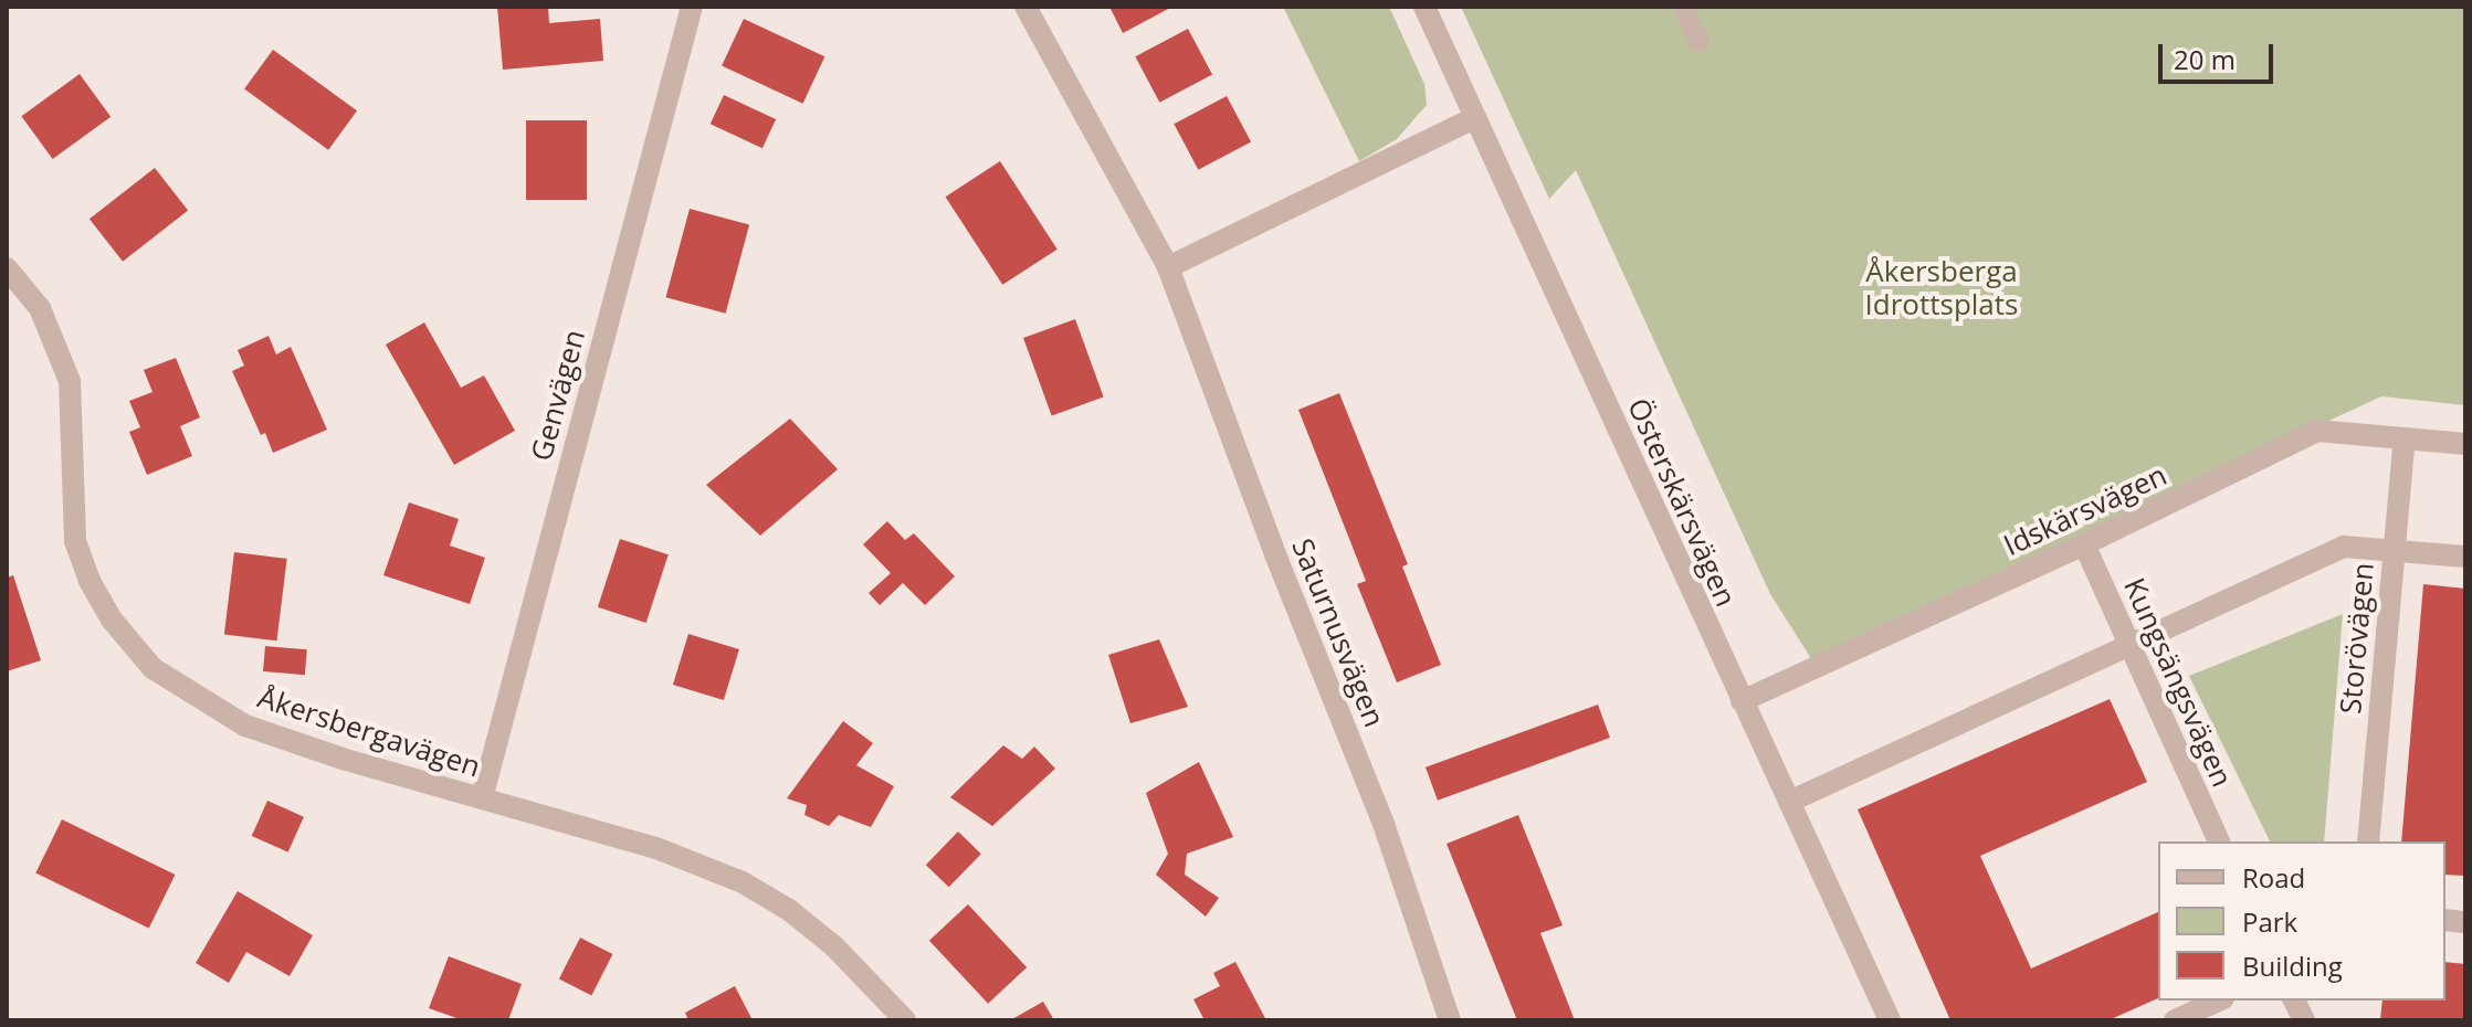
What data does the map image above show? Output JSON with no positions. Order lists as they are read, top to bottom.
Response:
{
  "streets": {
    "street": [
      "Genvägen",
      "Österskärsvägen",
      "Idskärsvägen",
      "Saturnusvägen",
      "Storövägen",
      "Kungsängsvägen",
      "Åkersbergavägen"
    ]
  },
  "crossings": [
    ["Genvägen", "Åkersbergavägen"],
    ["Österskärsvägen", "Idskärsvägen"],
    ["Idskärsvägen", "Storövägen"],
    ["Idskärsvägen", "Kungsängsvägen"]
  ],
  "parks": ["Åkersberga Idrottsplats"],
  "legend": ["Road", "Park", "Building"],
  "scale_bar": "20 m"
}
